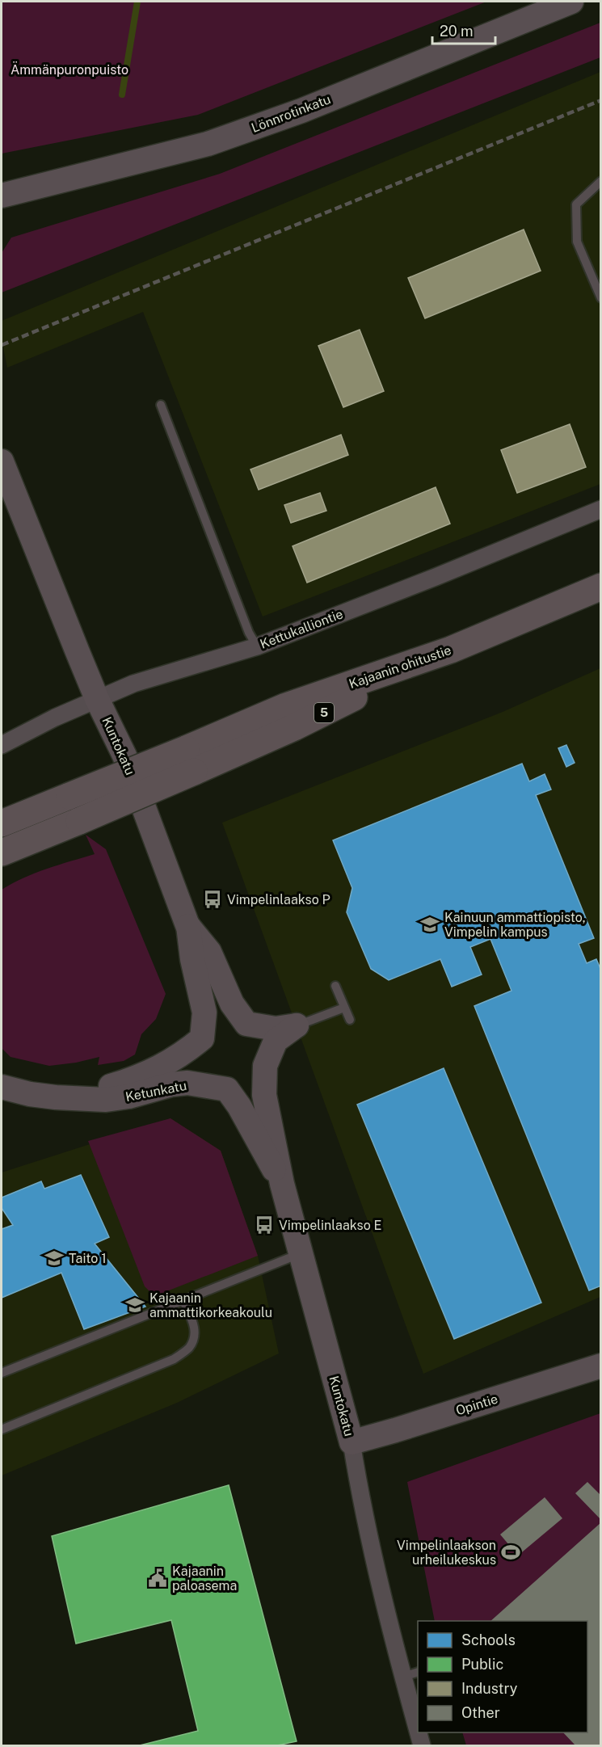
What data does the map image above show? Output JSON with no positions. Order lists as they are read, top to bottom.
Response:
{
  "streets": {
    "highway": ["Kajaanin ohitustie", "5"],
    "street": [
      "Lönnrotinkatu",
      "Kettukalliontie",
      "Kuntokatu",
      "Ketunkatu",
      "Opintie"
    ]
  },
  "crossings": [
    ["Kettukalliontie", "Kuntokatu"],
    ["Kajaanin ohitustie", "5"],
    ["Kuntokatu", "Ketunkatu"],
    ["Kuntokatu", "Opintie"]
  ],
  "parks": ["Ämmänpuronpuisto"],
  "places": {
    "bus stop": ["Vimpelinlaakso P", "Vimpelinlaakso E"],
    "school or university": ["Kainuun ammattiopisto, Vimpelin kampus", "Taito 1", "Kajaanin ammattikorkeakoulu"],
    "sports": ["Vimpelinlaakson urheilukeskus"],
    "public building": ["Kajaanin paloasema"]
  },
  "legend": [
    "Schools",
    "Public",
    "Industry",
    "Other"
  ],
  "scale_bar": "20 m"
}
